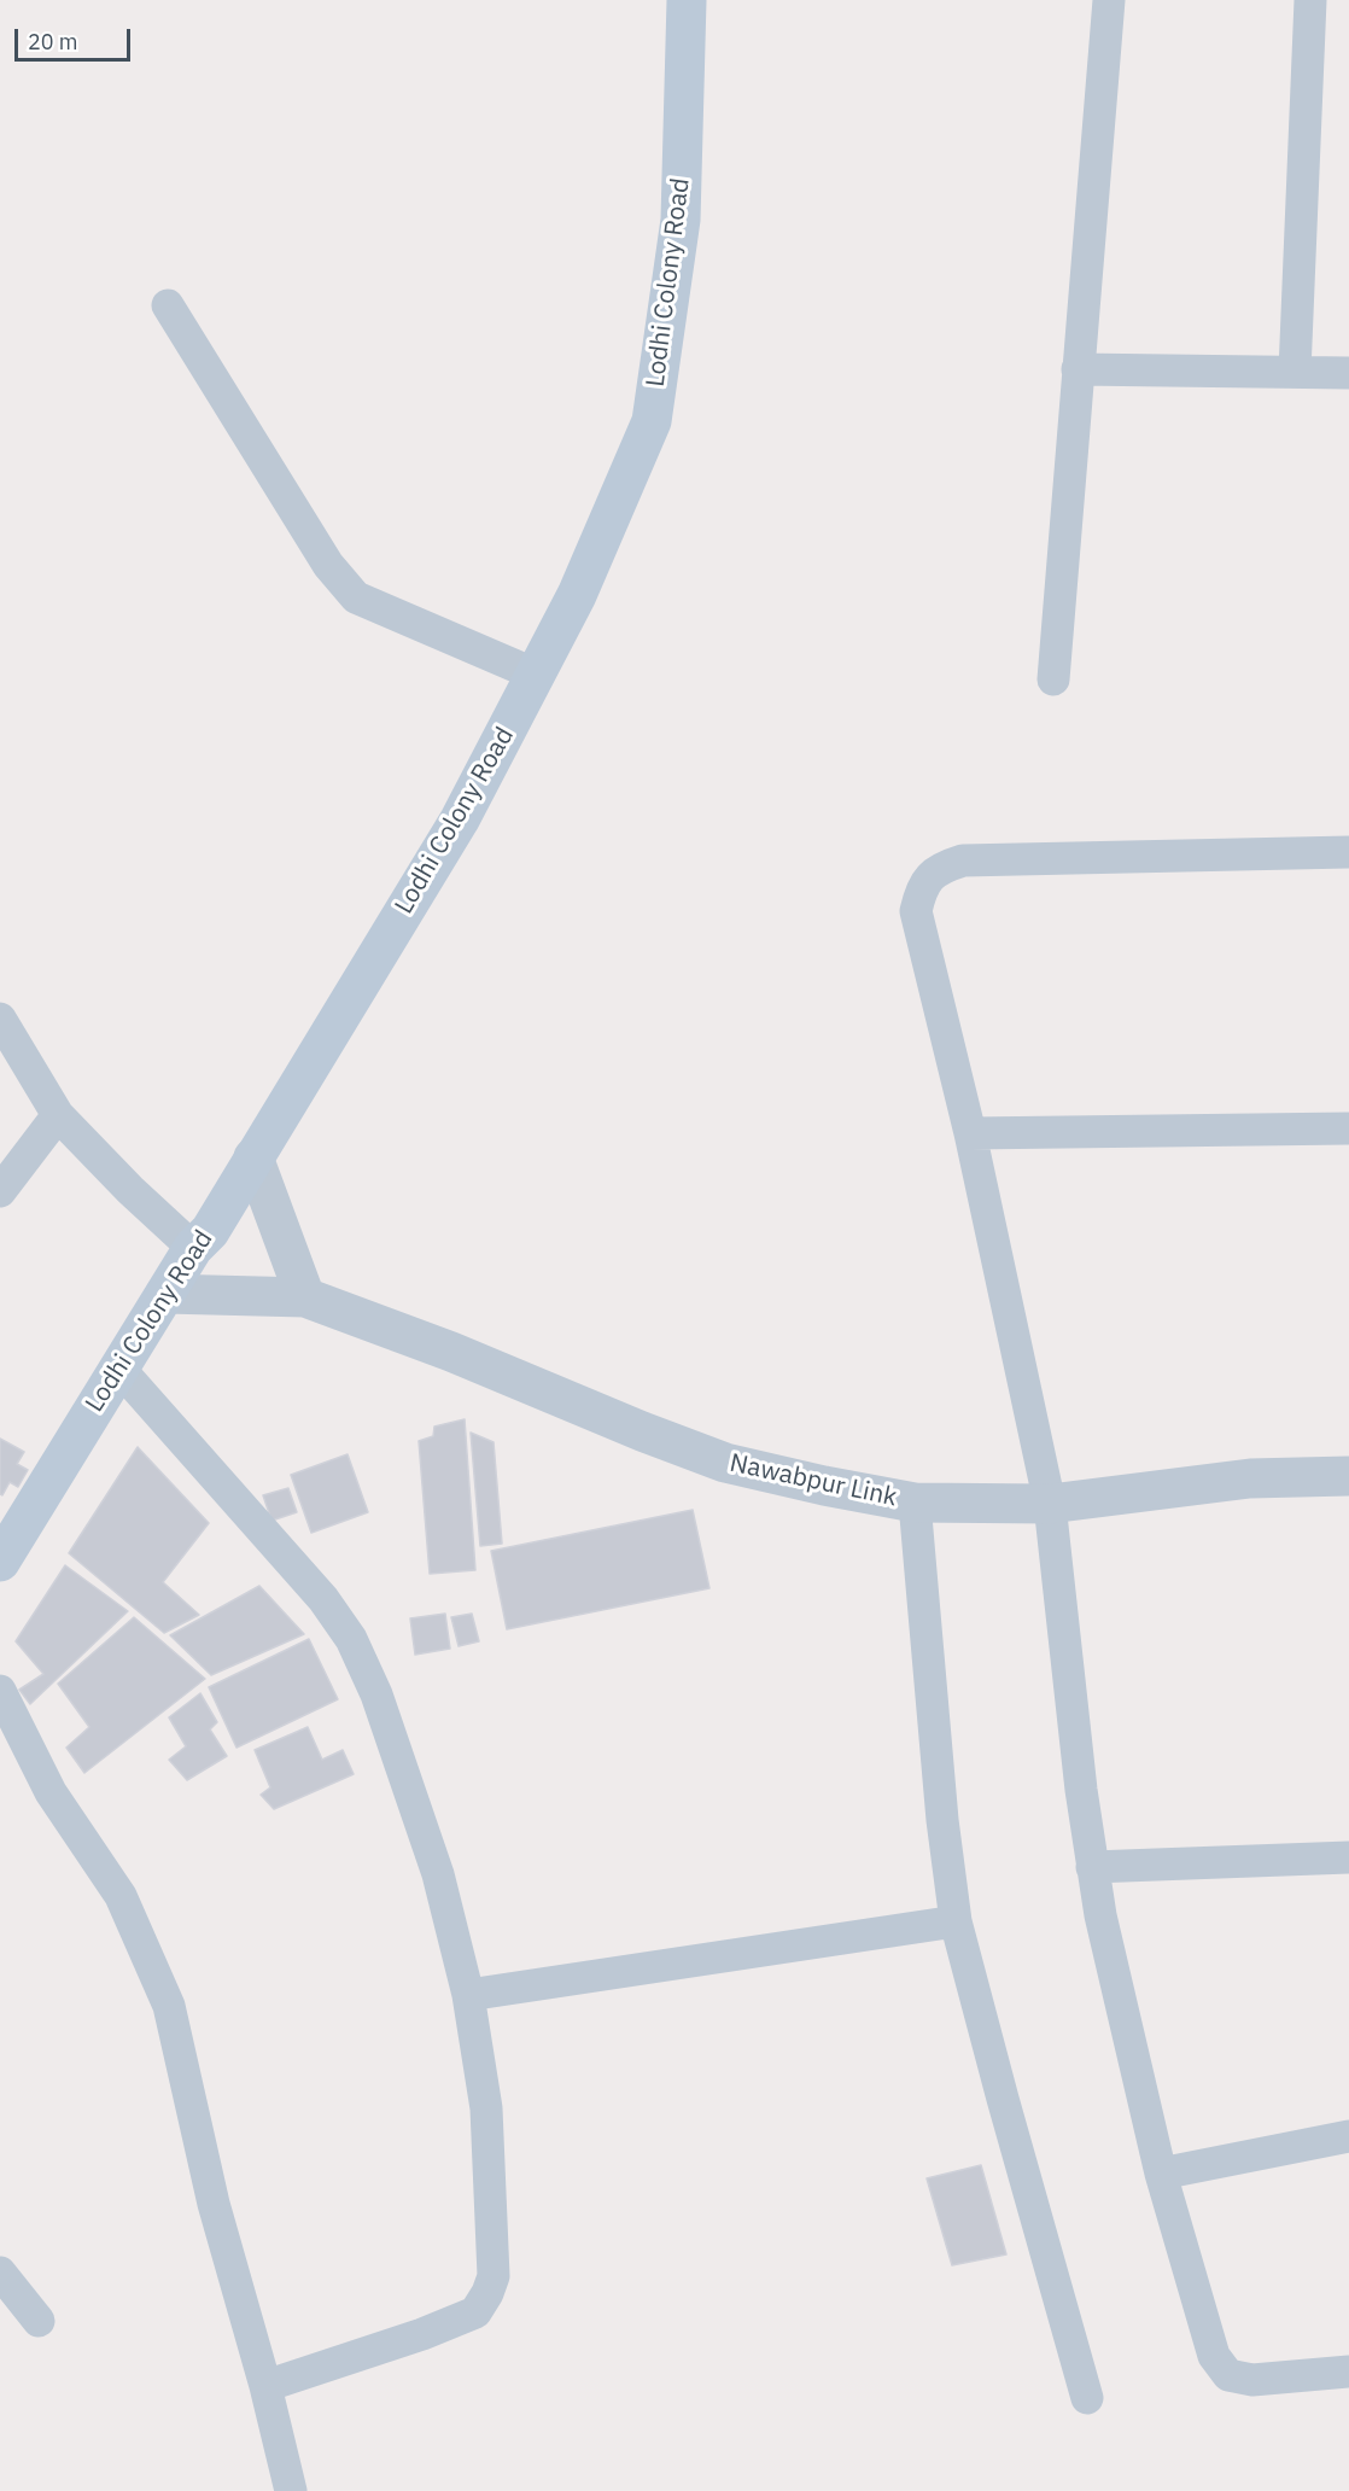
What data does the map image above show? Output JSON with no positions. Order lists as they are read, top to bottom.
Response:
{
  "streets": {
    "main road": ["Lodhi Colony Road"],
    "street": ["Nawabpur Link"]
  },
  "crossings": [
    ["Lodhi Colony Road", "Nawabpur Link"]
  ],
  "scale_bar": "20 m"
}
